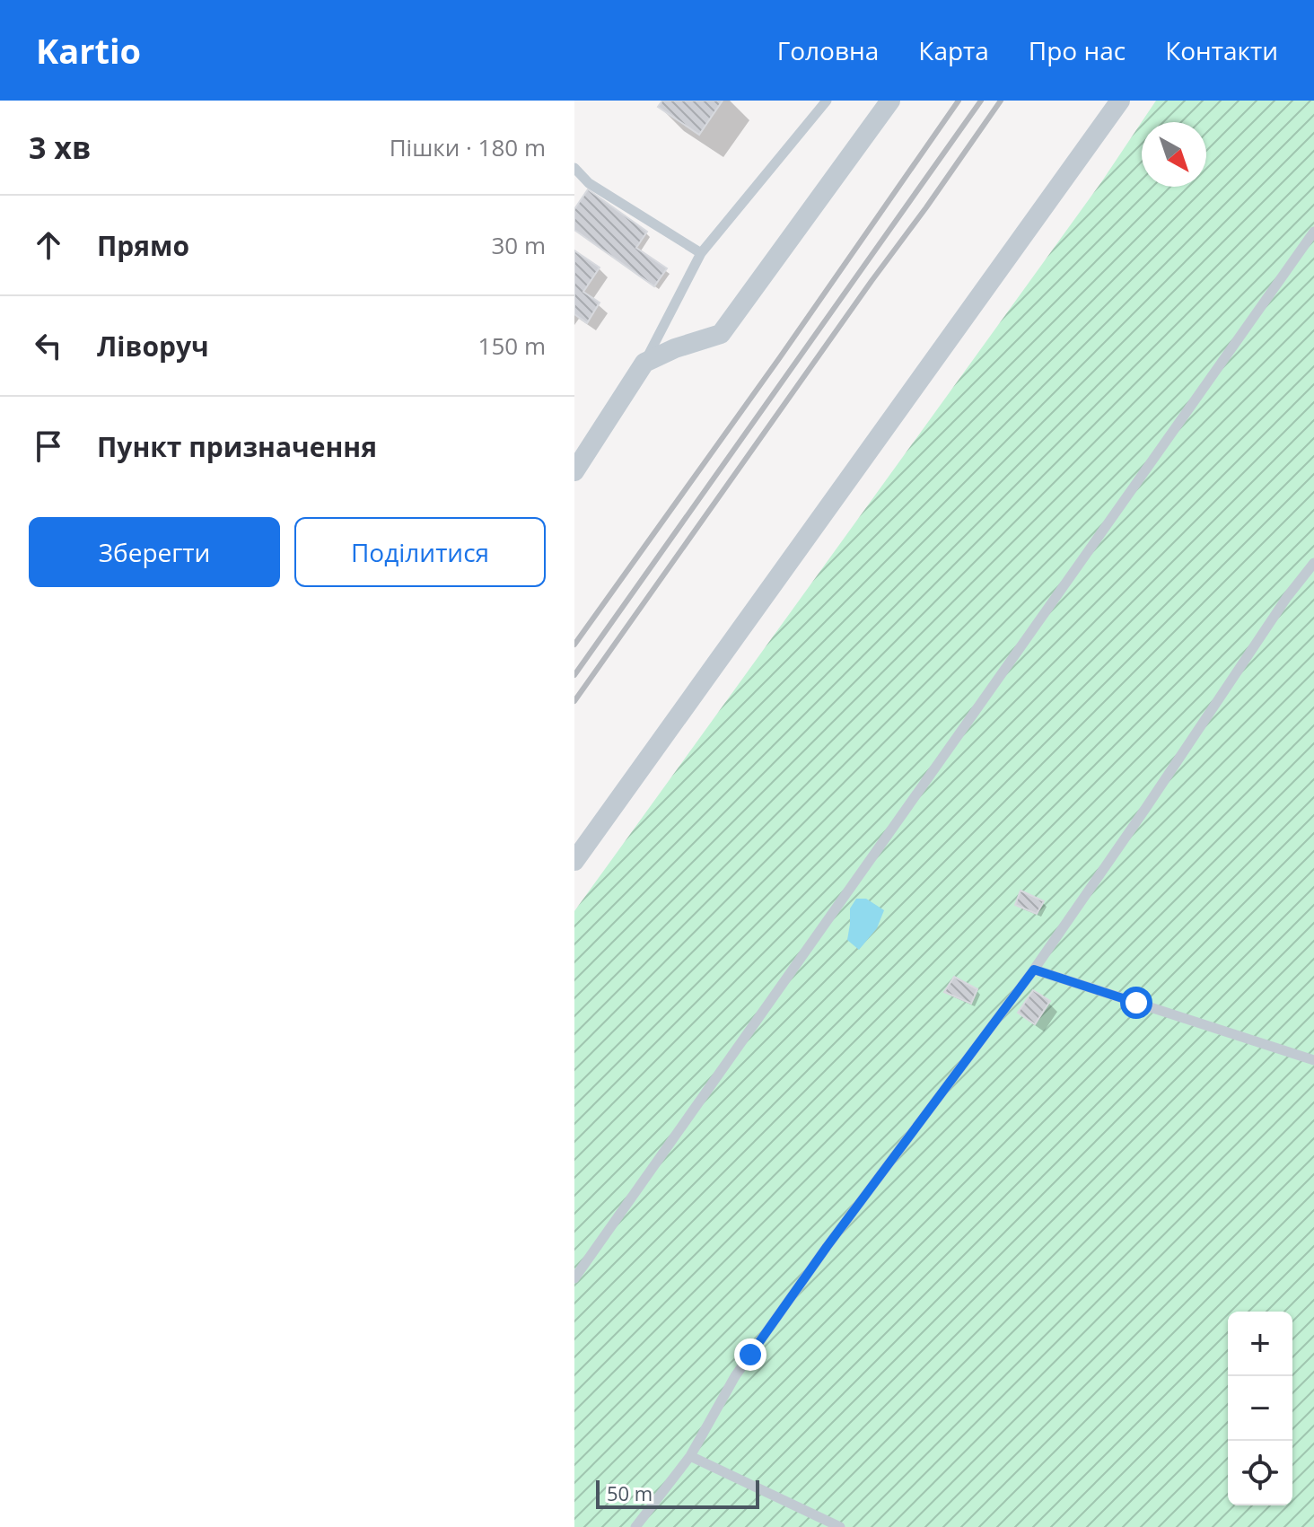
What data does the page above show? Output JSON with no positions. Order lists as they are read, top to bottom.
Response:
{
  "scale_bar": "50 m",
  "north": "bottom right",
  "page": {
    "header": "Kartio",
    "nav": [
      "Головна",
      "Карта",
      "Про нас",
      "Контакти"
    ],
    "heading": ["3 хв", "Пішки · 180 m"],
    "list": [
      ["Прямо", "30 m"],
      ["Ліворуч", "150 m"],
      "Пункт призначення"
    ],
    "buttons": ["Зберегти", "Поділитися"],
    "map_buttons": ["+", "−"],
    "scale": "50 m"
  }
}
